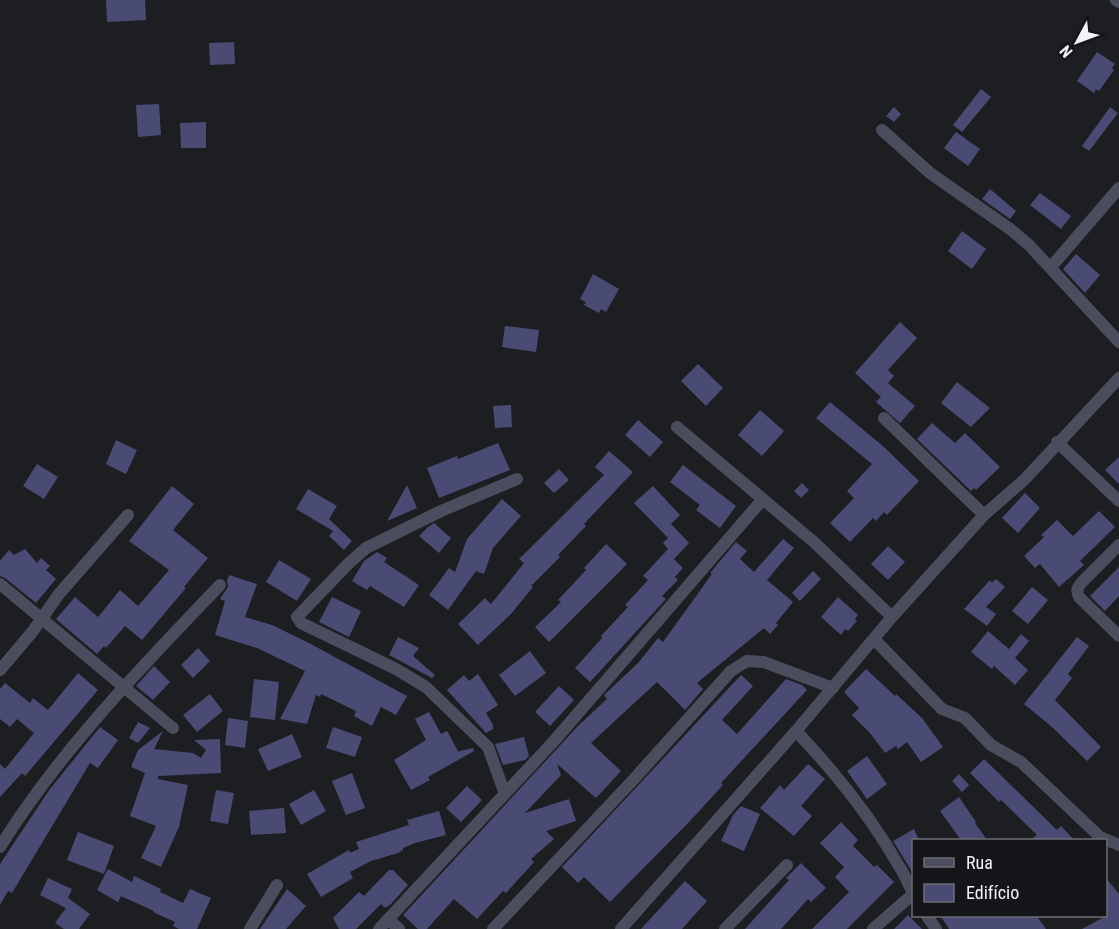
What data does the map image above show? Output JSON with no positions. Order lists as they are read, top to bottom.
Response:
{
  "legend": ["Rua", "Edifício"],
  "north": "bottom left"
}
